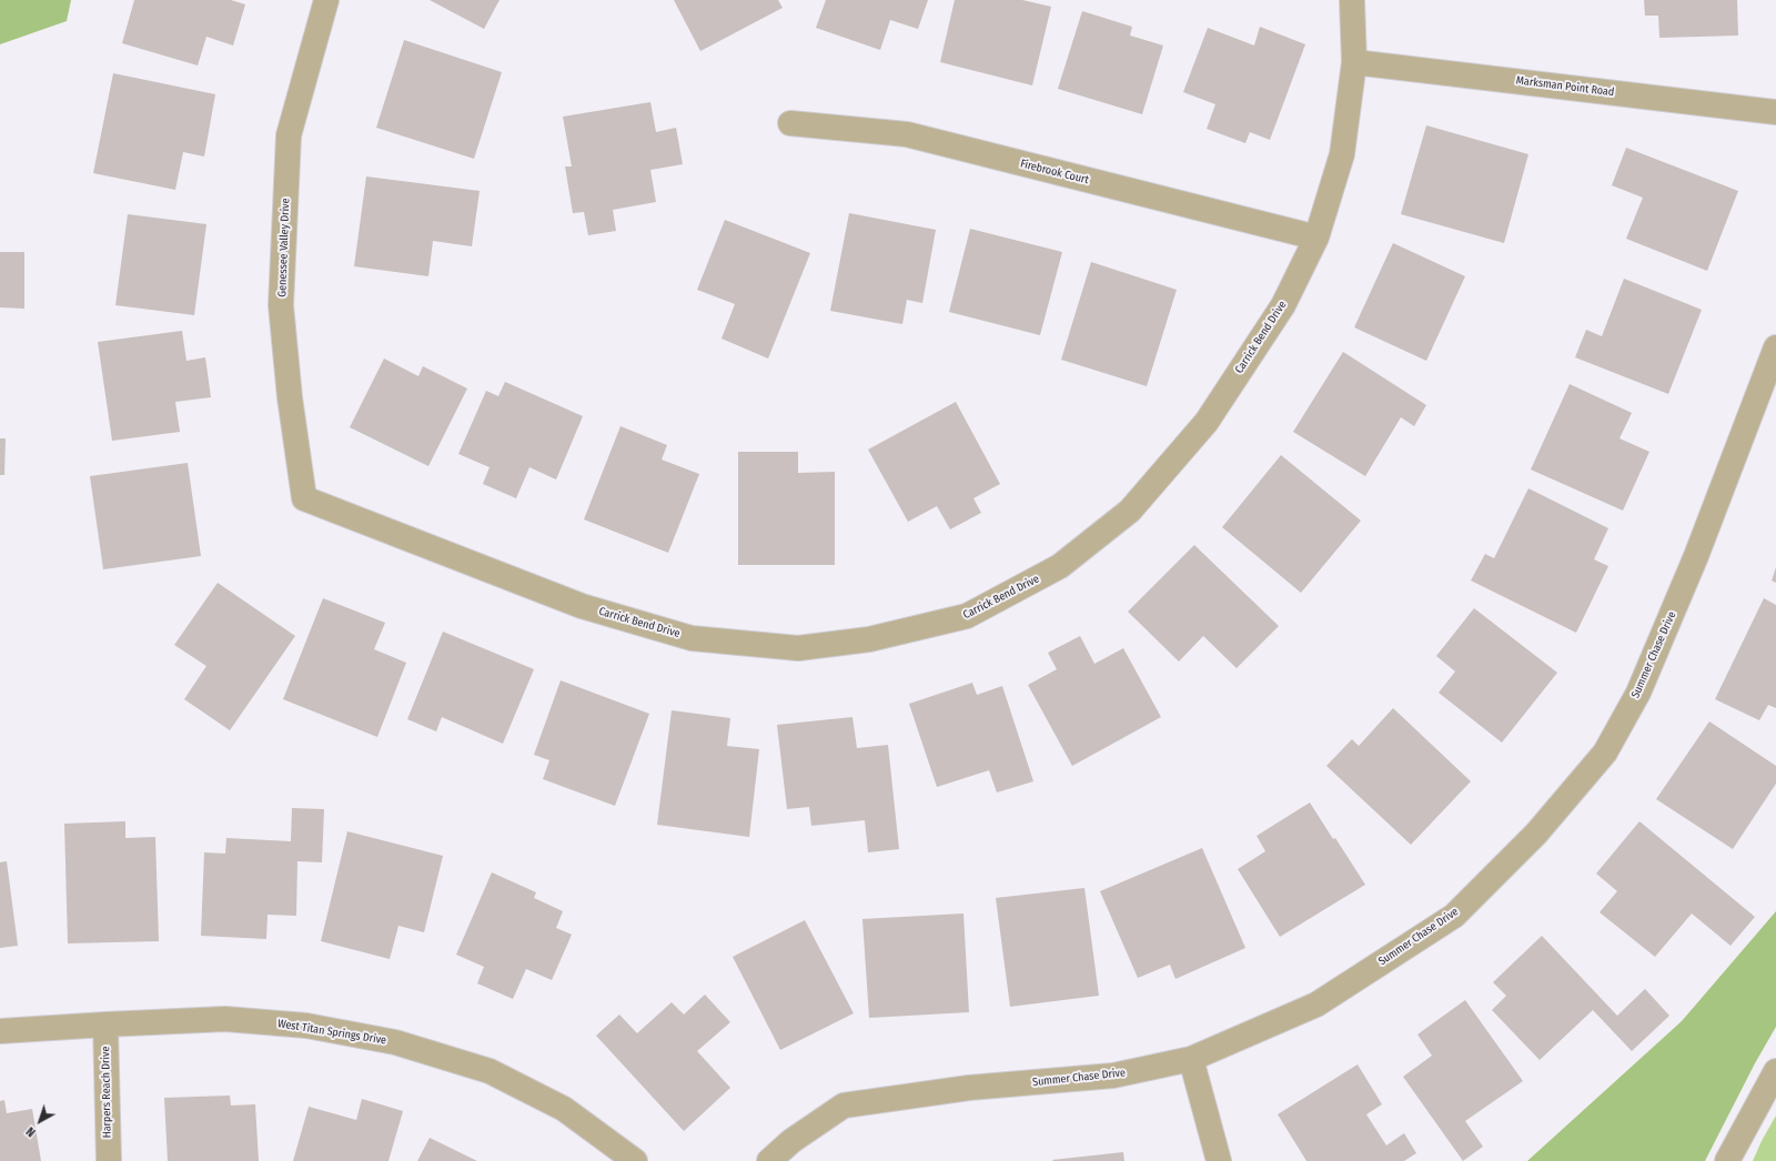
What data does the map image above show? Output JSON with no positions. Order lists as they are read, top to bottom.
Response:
{
  "streets": {
    "street": [
      "Marksman Point Road",
      "Firebrook Court",
      "Genessee Valley Drive",
      "Carrick Bend Drive",
      "Summer Chase Drive",
      "West Titan Springs Drive",
      "Harpers Reach Drive"
    ]
  },
  "crossings": [
    ["Marksman Point Road", "Carrick Bend Drive"],
    ["Firebrook Court", "Carrick Bend Drive"],
    ["Genessee Valley Drive", "Carrick Bend Drive"],
    ["West Titan Springs Drive", "Harpers Reach Drive"]
  ],
  "north": "bottom left"
}
